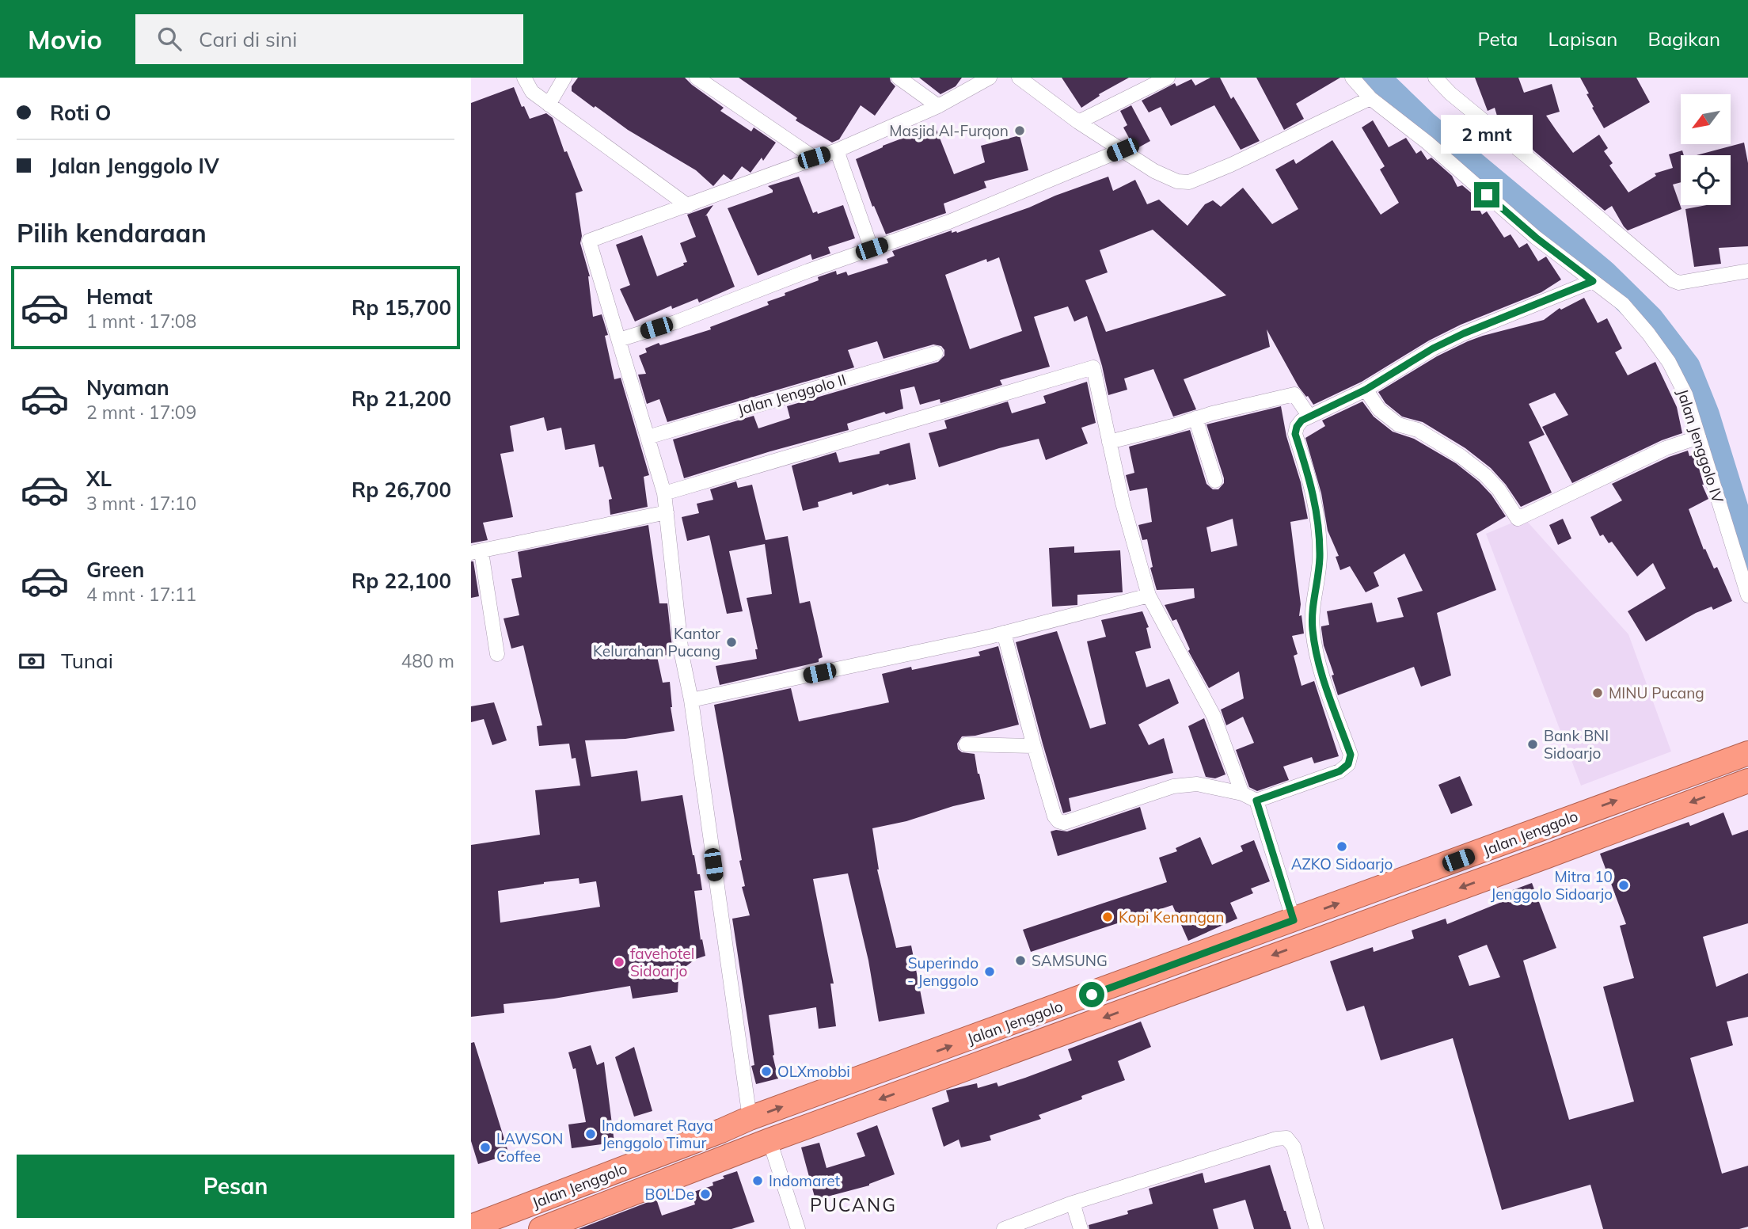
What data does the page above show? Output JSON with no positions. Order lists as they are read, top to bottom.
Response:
{
  "streets": {
    "highway": ["Jalan Jenggolo"],
    "street": ["Jalan Jenggolo II", "Jalan Jenggolo IV"]
  },
  "districts": ["PUCANG"],
  "places": [
    "Masjid Al-Furqon",
    "Kantor Kelurahan Pucang",
    "MINU Pucang",
    "Bank BNI Sidoarjo",
    "AZKO Sidoarjo",
    "Mitra 10 Jenggolo Sidoarjo",
    "Kopi Kenangan",
    "SAMSUNG",
    "favehotel Sidoarjo",
    "Superindo - Jenggolo",
    "OLXmobbi",
    "Indomaret Raya Jenggolo Timur",
    "LAWSON Coffee",
    "Indomaret",
    "BOLDe"
  ],
  "north": "bottom left",
  "page": {
    "header": "Movio",
    "search": "Cari di sini",
    "nav": ["Peta", "Lapisan", "Bagikan"],
    "banner": ["Roti O", "Jalan Jenggolo IV"],
    "bubble": "2 mnt",
    "heading": "Pilih kendaraan",
    "list": [
      {
        "name": "Hemat",
        "note": "1 mnt · 17:08",
        "value": "Rp 15,700"
      },
      {
        "name": "Nyaman",
        "note": "2 mnt · 17:09",
        "value": "Rp 21,200"
      },
      {
        "name": "XL",
        "note": "3 mnt · 17:10",
        "value": "Rp 26,700"
      },
      {
        "name": "Green",
        "note": "4 mnt · 17:11",
        "value": "Rp 22,100"
      }
    ],
    "pay": ["Tunai", "480 m"],
    "buttons": "Pesan"
  }
}
